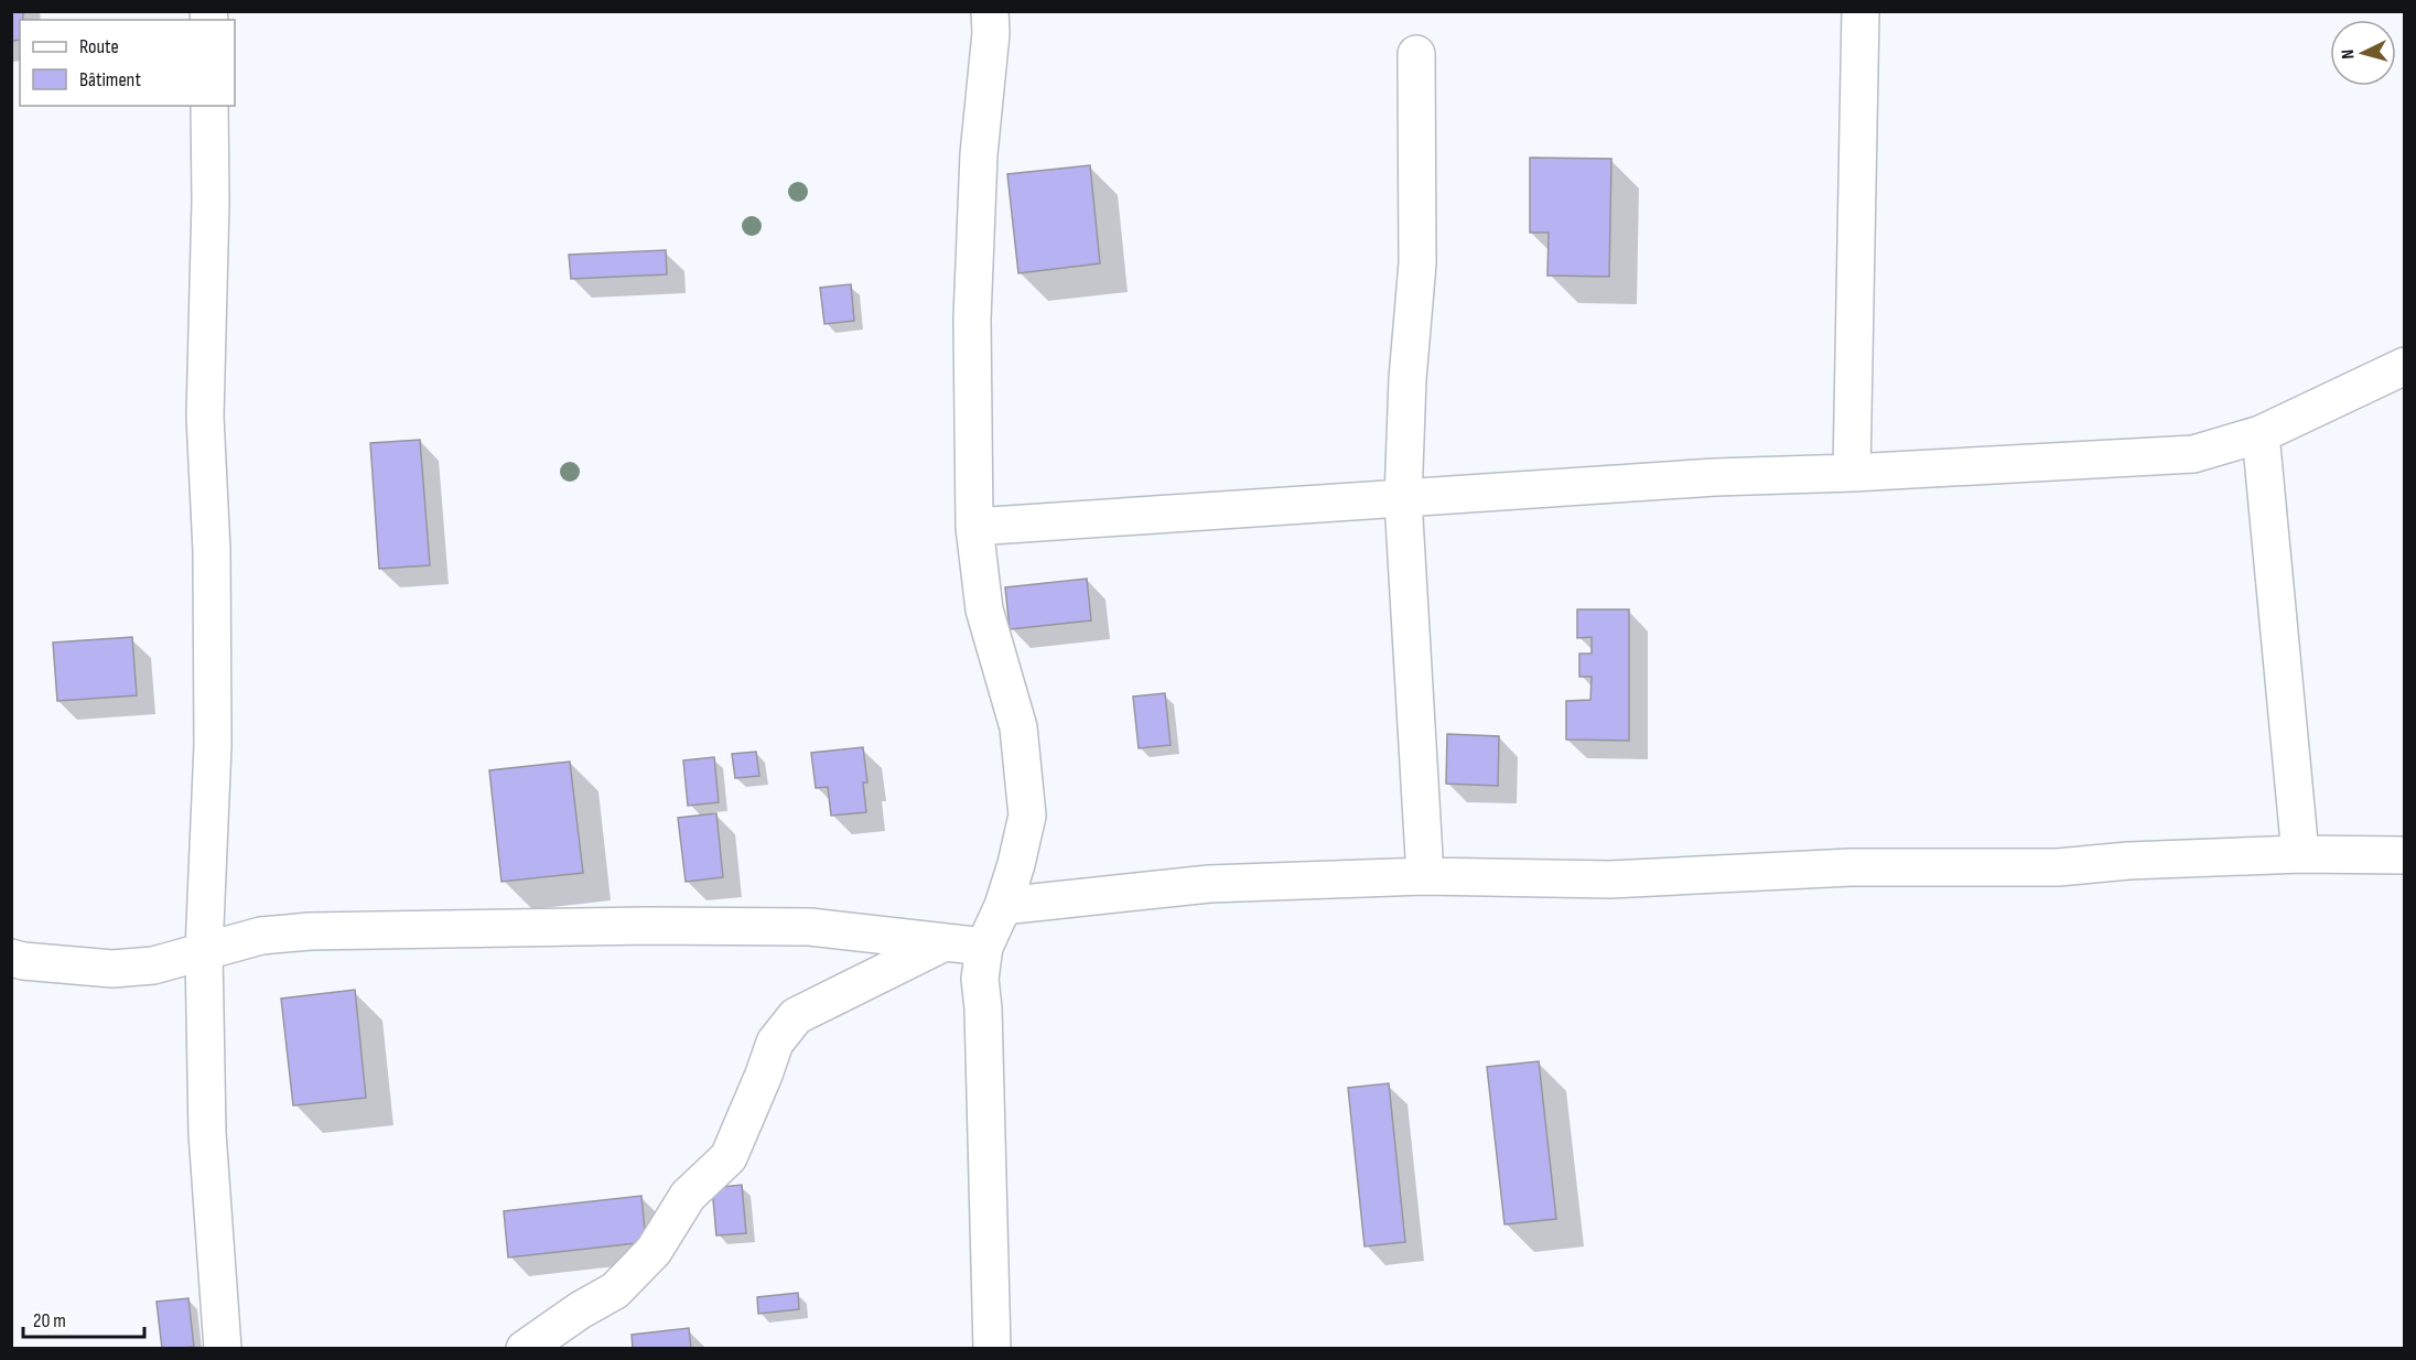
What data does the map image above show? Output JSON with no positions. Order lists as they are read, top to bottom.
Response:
{
  "legend": ["Route", "Bâtiment"],
  "scale_bar": "20 m",
  "north": "left"
}
